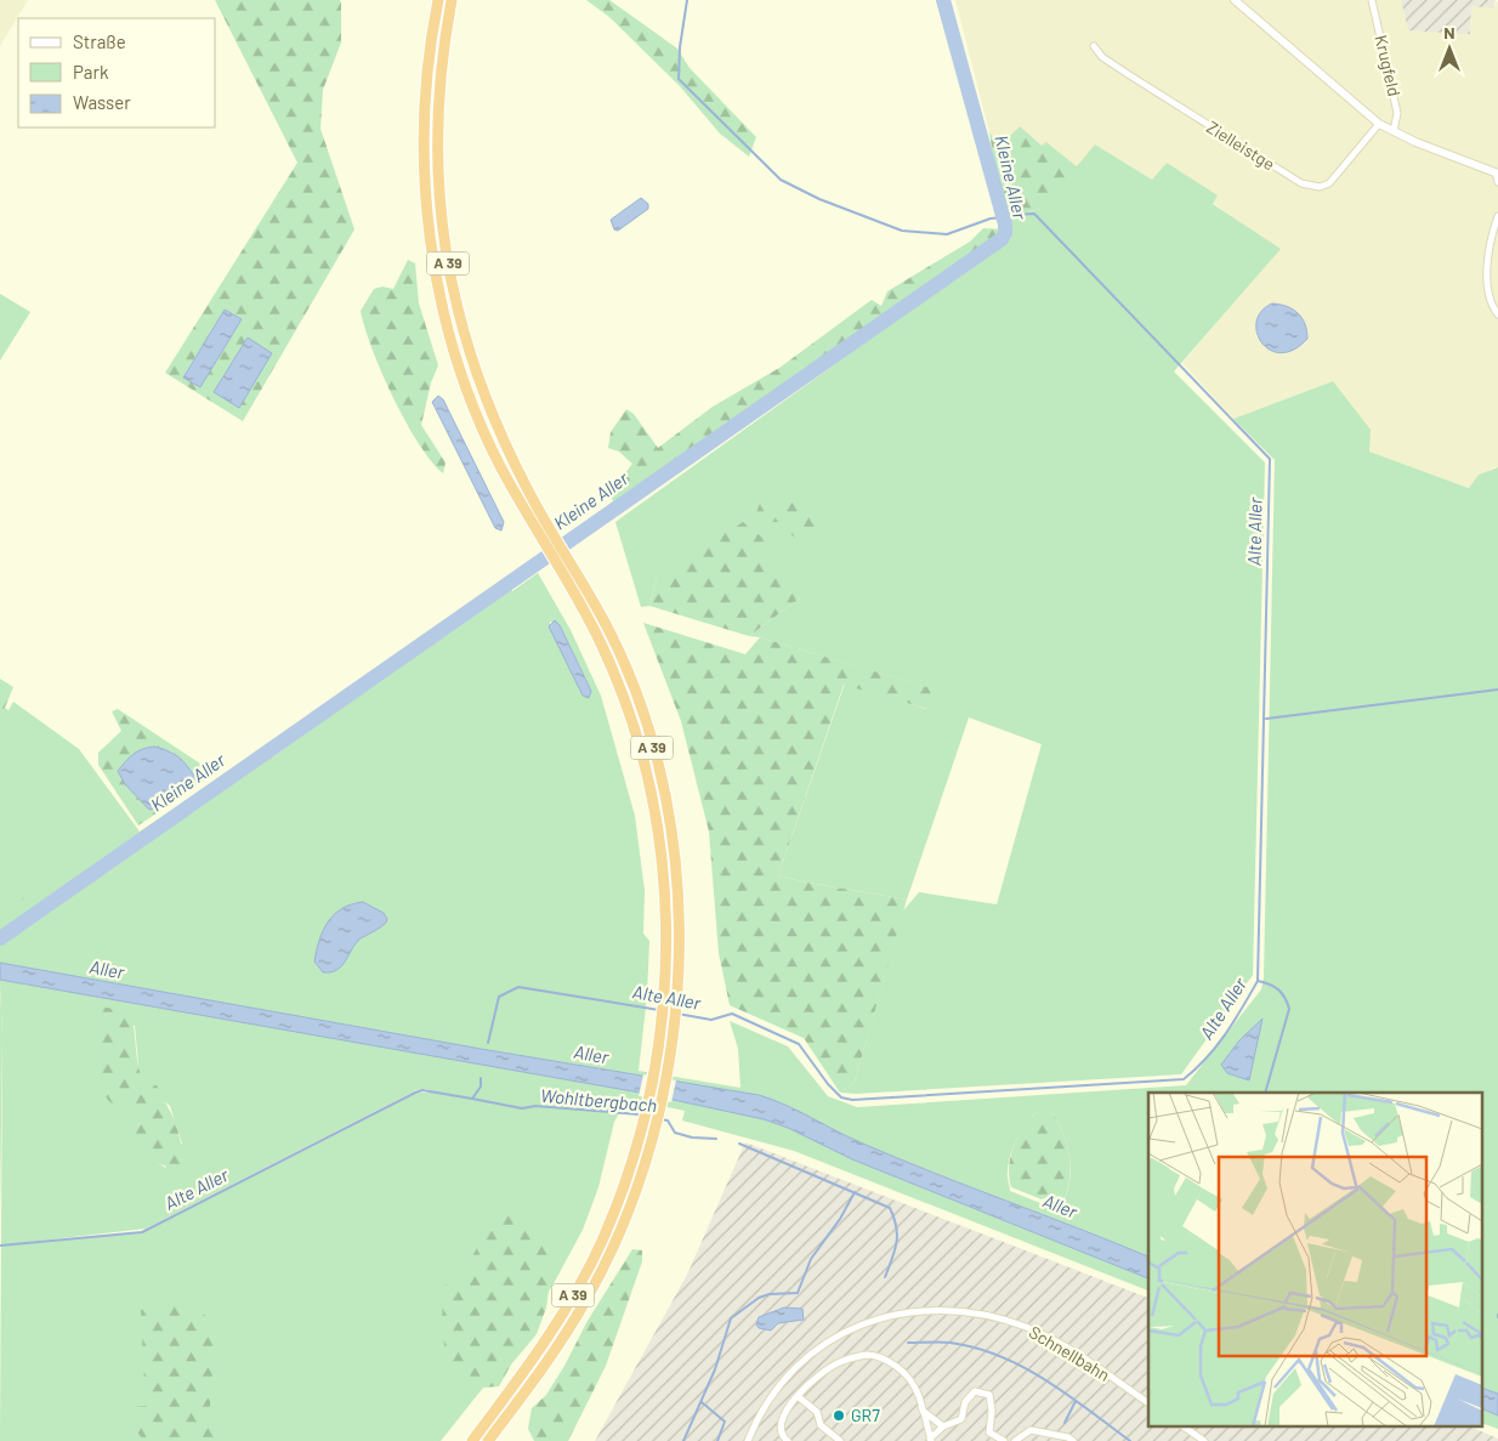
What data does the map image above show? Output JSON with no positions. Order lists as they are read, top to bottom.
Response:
{
  "streets": {
    "highway": ["A 39"],
    "street": ["Krugfeld", "Zielleistge", "Schnellbahn"]
  },
  "water": [
    "Kleine Aller",
    "Alte Aller",
    "Aller",
    "Wohltbergbach"
  ],
  "places": ["GR7"],
  "legend": ["Straße", "Park", "Wasser"],
  "north": "top"
}
